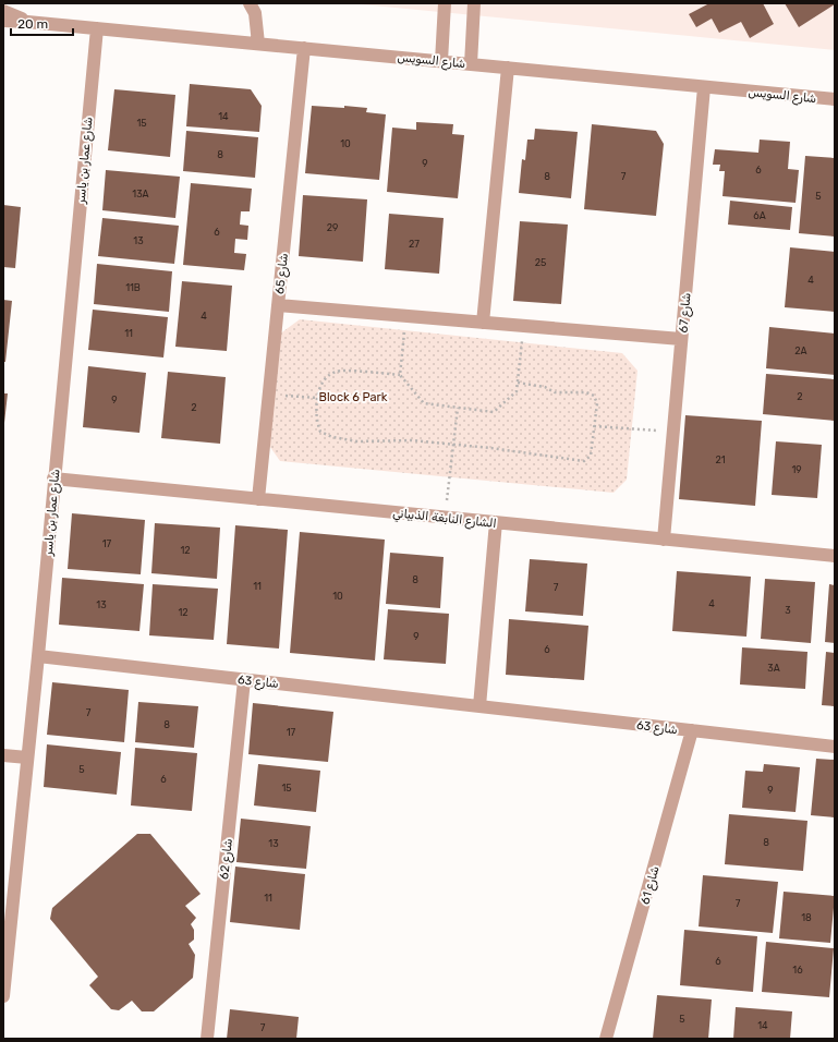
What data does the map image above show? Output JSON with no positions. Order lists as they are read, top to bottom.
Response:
{
  "streets": {
    "street": [
      "شارع السويس",
      "شارع عمار بن ياسر",
      "شارع 65",
      "شارع 67",
      "الشارع النابغة الذبياني",
      "شارع 63",
      "شارع 62",
      "شارع 61"
    ]
  },
  "crossings": [
    ["شارع السويس", "شارع عمار بن ياسر"],
    ["شارع السويس", "شارع 65"],
    ["شارع السويس", "شارع 67"],
    ["شارع عمار بن ياسر", "الشارع النابغة الذبياني"],
    ["شارع عمار بن ياسر", "شارع 63"],
    ["شارع 65", "الشارع النابغة الذبياني"],
    ["شارع 67", "الشارع النابغة الذبياني"],
    ["شارع 63", "شارع 62"],
    ["شارع 63", "شارع 61"]
  ],
  "parks": ["Block 6 Park"],
  "house_numbers": [
    "14",
    "15",
    "10",
    "8",
    "9",
    "6",
    "8",
    "7",
    "13A",
    "5",
    "6A",
    "29",
    "6",
    "13",
    "27",
    "25",
    "4",
    "11B",
    "4",
    "11",
    "2A",
    "2",
    "9",
    "2",
    "21",
    "19",
    "17",
    "12",
    "8",
    "11",
    "7",
    "10",
    "4",
    "13",
    "3",
    "12",
    "9",
    "6",
    "3A",
    "7",
    "8",
    "17",
    "5",
    "6",
    "15",
    "9",
    "8",
    "13",
    "11",
    "7",
    "18",
    "6",
    "16",
    "5",
    "14",
    "7"
  ],
  "scale_bar": "20 m"
}
